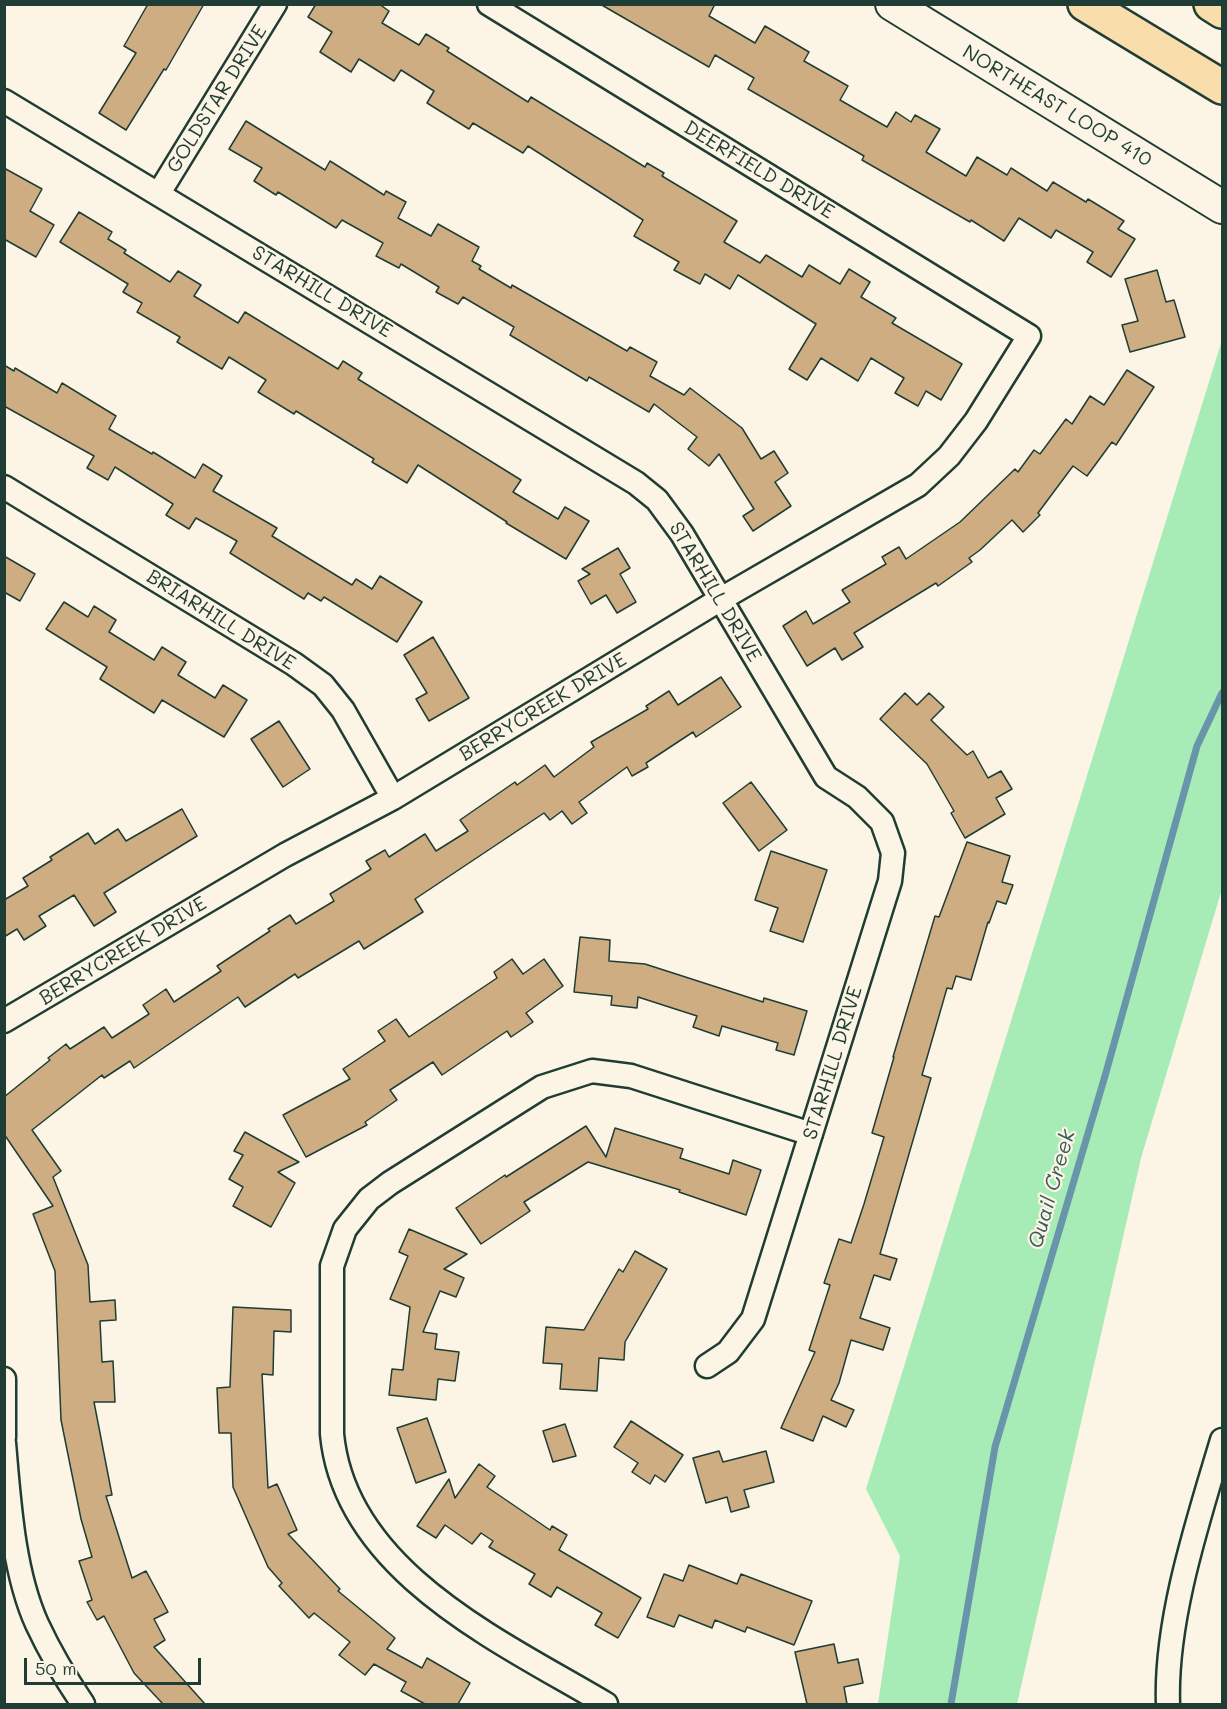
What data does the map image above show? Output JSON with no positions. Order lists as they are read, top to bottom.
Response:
{
  "streets": {
    "main road": ["NORTHEAST LOOP 410"],
    "street": [
      "GOLDSTAR DRIVE",
      "DEERFIELD DRIVE",
      "STARHILL DRIVE",
      "BRIARHILL DRIVE",
      "BERRYCREEK DRIVE"
    ]
  },
  "crossings": [
    ["GOLDSTAR DRIVE", "STARHILL DRIVE"],
    ["DEERFIELD DRIVE", "BERRYCREEK DRIVE"],
    ["STARHILL DRIVE", "BERRYCREEK DRIVE"],
    ["BRIARHILL DRIVE", "BERRYCREEK DRIVE"]
  ],
  "water": ["Quail Creek"],
  "scale_bar": "50 m"
}
